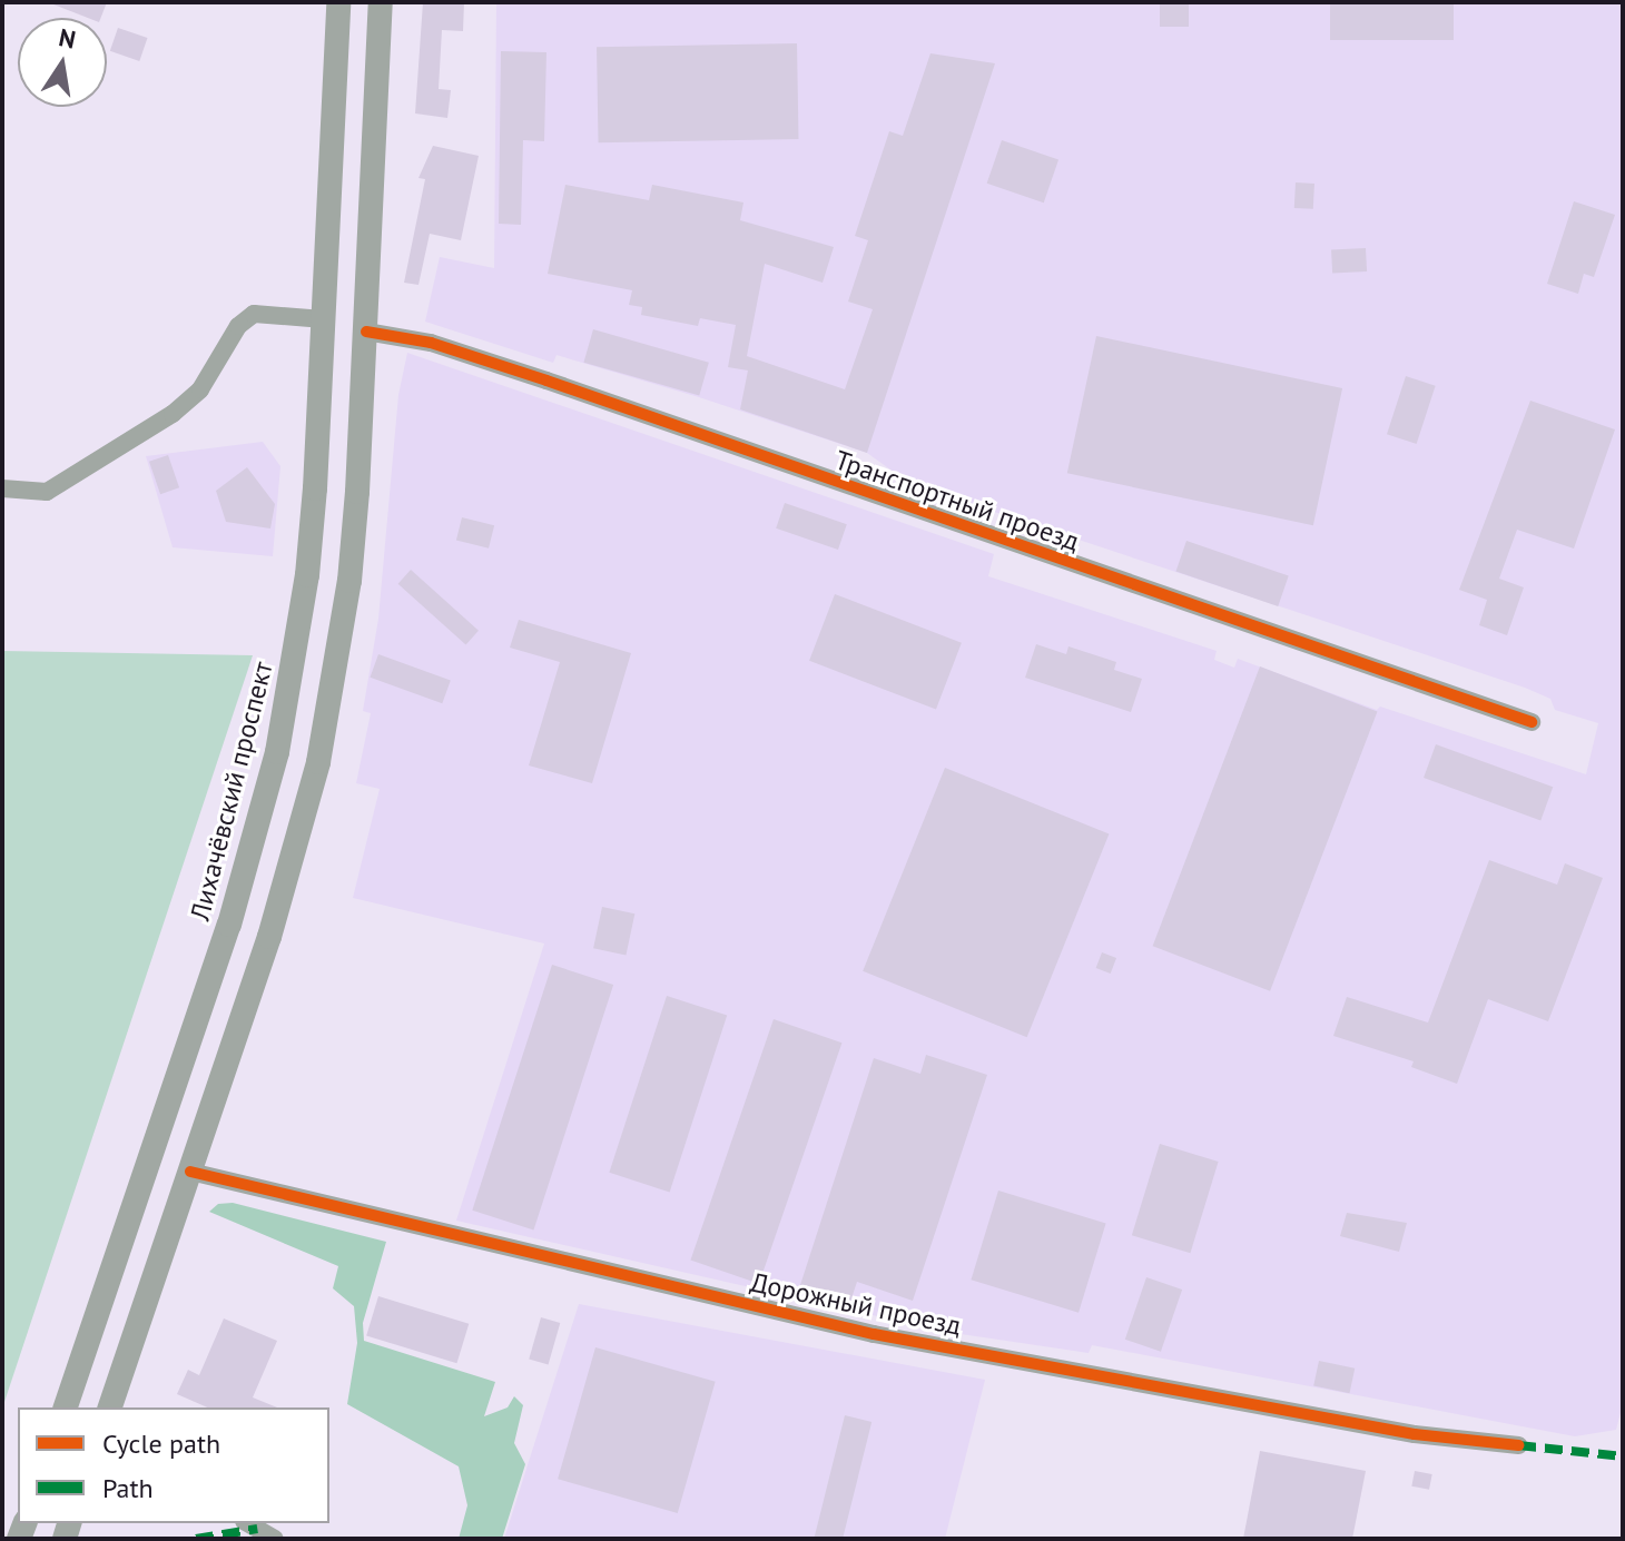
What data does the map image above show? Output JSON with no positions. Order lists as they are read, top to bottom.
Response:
{
  "streets": {
    "main road": ["Лихачёвский проспект"],
    "street": ["Транспортный проезд", "Дорожный проезд"]
  },
  "legend": ["Cycle path", "Path"],
  "north": "top"
}
